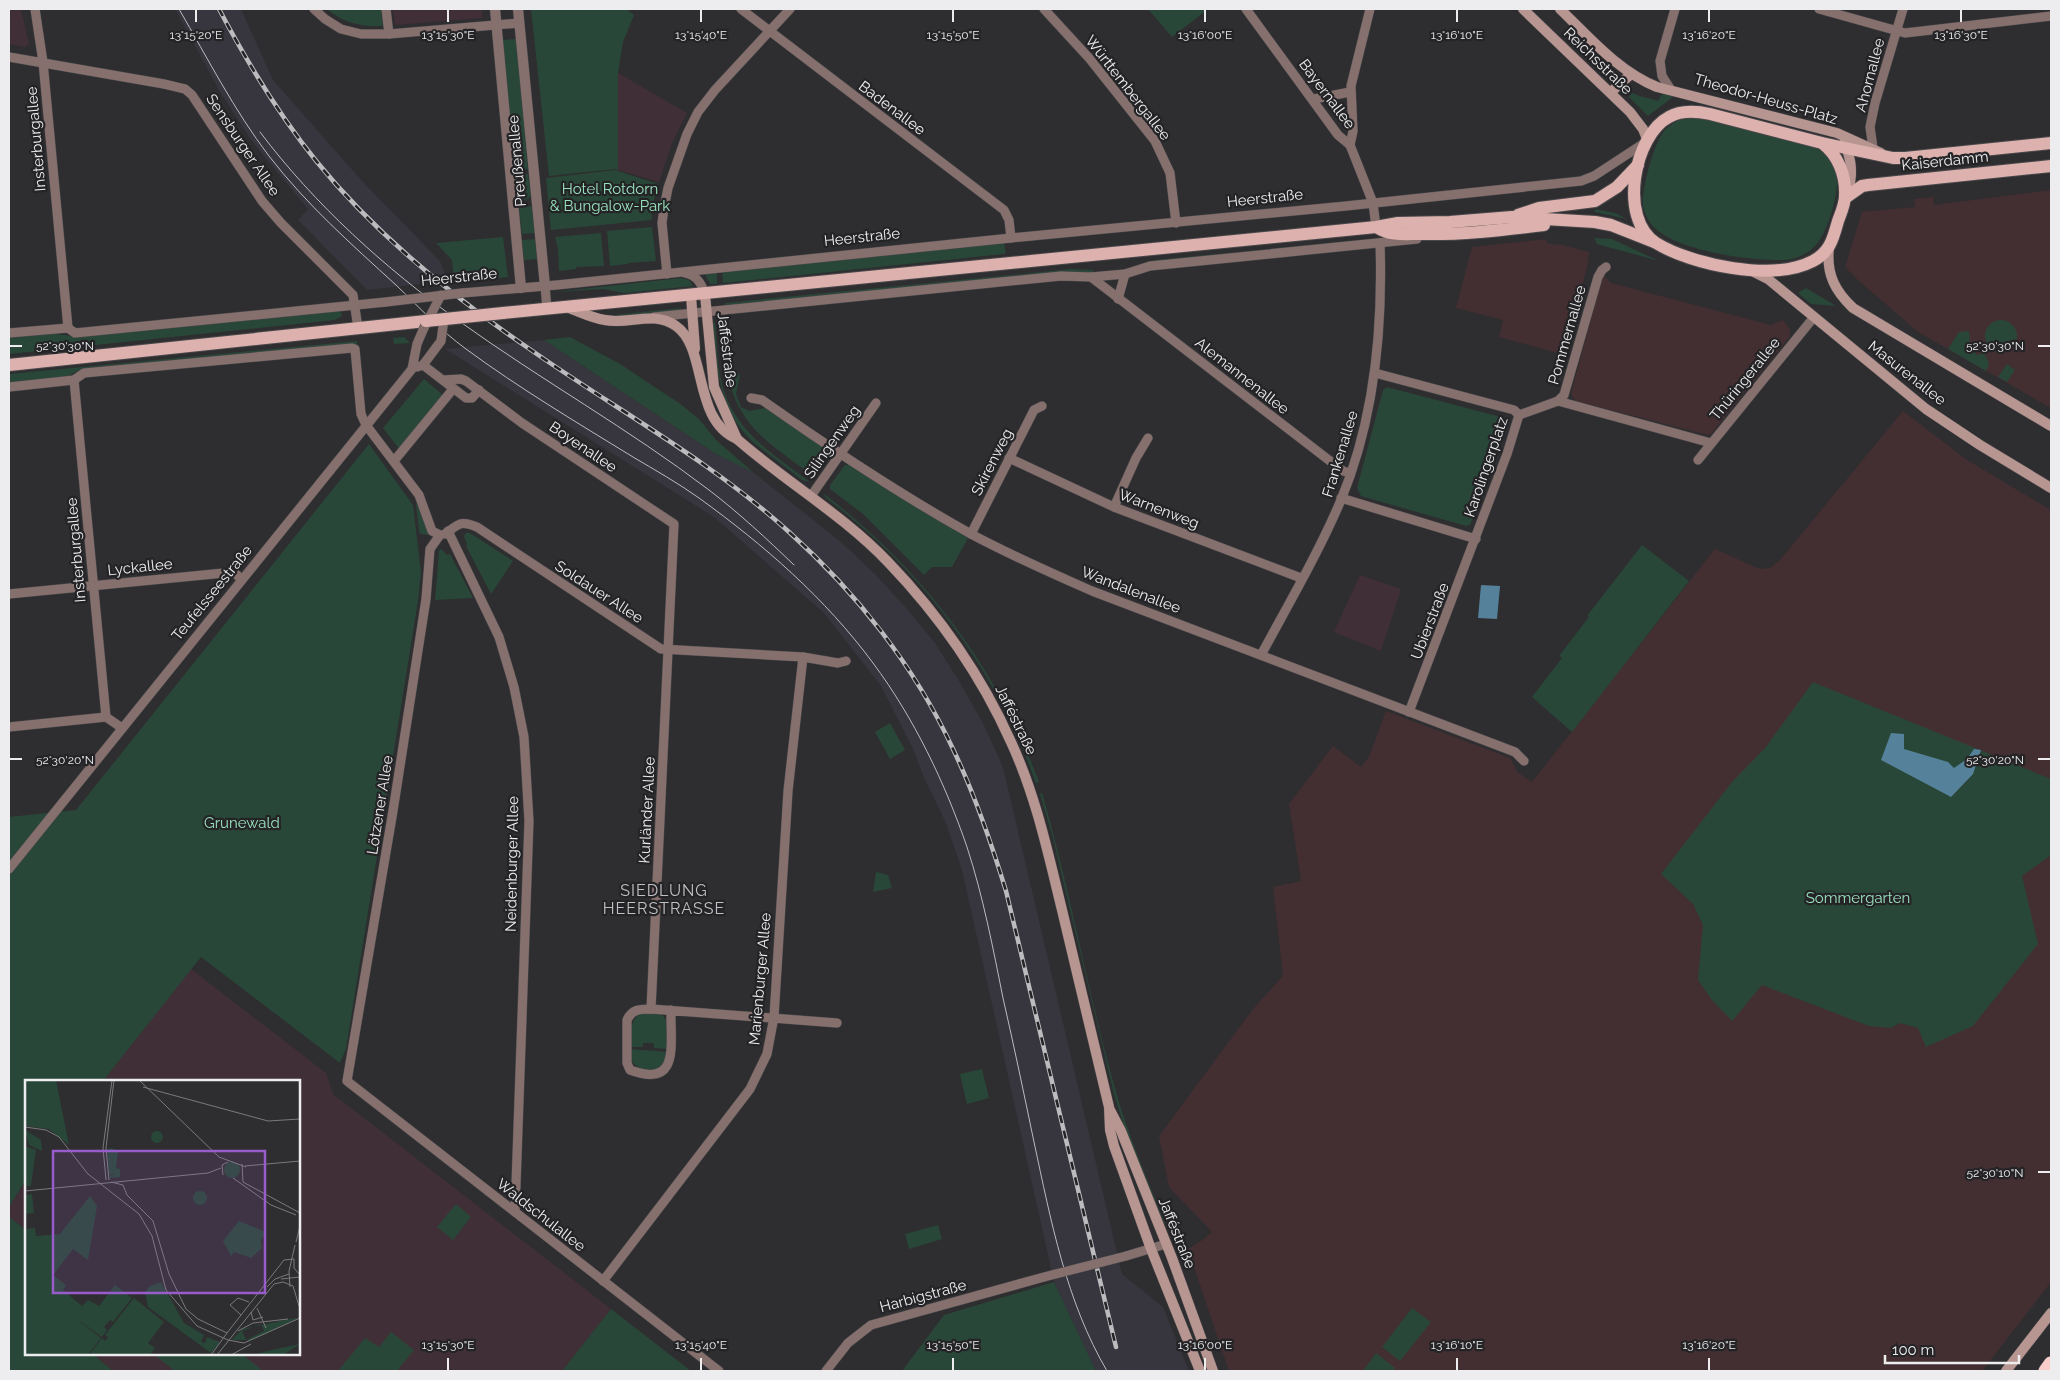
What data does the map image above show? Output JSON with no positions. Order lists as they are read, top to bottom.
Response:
{
  "streets": {
    "main road": [
      "Reichsstraße",
      "Theodor-Heuss-Platz",
      "Kaiserdamm",
      "Jafféstraße",
      "Masurenallee"
    ],
    "street": [
      "Ahornallee",
      "Württembergallee",
      "Bayernallee",
      "Badenallee",
      "Insterburgallee",
      "Sensburger Allee",
      "Preußenallee",
      "Heerstraße",
      "Pommernallee",
      "Alemannenallee",
      "Thüringerallee",
      "Silingenweg",
      "Boyenallee",
      "Frankenallee",
      "Skirenweg",
      "Karolingerplatz",
      "Warnenweg",
      "Lyckallee",
      "Wandalenallee",
      "Soldauer Allee",
      "Teufelsseestraße",
      "Ubierstraße",
      "Lötzener Allee",
      "Kurländer Allee",
      "Neidenburger Allee",
      "Marienburger Allee",
      "Waldschulallee",
      "Harbigstraße"
    ]
  },
  "crossings": [
    ["Reichsstraße", "Theodor-Heuss-Platz"],
    ["Reichsstraße", "Heerstraße"],
    ["Ahornallee", "Kaiserdamm"],
    ["Württembergallee", "Heerstraße"],
    ["Bayernallee", "Heerstraße"],
    ["Theodor-Heuss-Platz", "Kaiserdamm"],
    ["Theodor-Heuss-Platz", "Heerstraße"],
    ["Theodor-Heuss-Platz", "Masurenallee"],
    ["Badenallee", "Heerstraße"],
    ["Insterburgallee", "Sensburger Allee"],
    ["Insterburgallee", "Heerstraße"],
    ["Insterburgallee", "Lyckallee"],
    ["Sensburger Allee", "Heerstraße"],
    ["Preußenallee", "Heerstraße"],
    ["Heerstraße", "Jafféstraße"],
    ["Heerstraße", "Teufelsseestraße"],
    ["Pommernallee", "Karolingerplatz"],
    ["Jafféstraße", "Silingenweg"],
    ["Jafféstraße", "Harbigstraße"],
    ["Masurenallee", "Thüringerallee"],
    ["Alemannenallee", "Frankenallee"],
    ["Silingenweg", "Wandalenallee"],
    ["Boyenallee", "Kurländer Allee"],
    ["Frankenallee", "Karolingerplatz"],
    ["Frankenallee", "Warnenweg"],
    ["Frankenallee", "Wandalenallee"],
    ["Skirenweg", "Warnenweg"],
    ["Skirenweg", "Wandalenallee"],
    ["Karolingerplatz", "Ubierstraße"],
    ["Lyckallee", "Teufelsseestraße"],
    ["Wandalenallee", "Ubierstraße"],
    ["Soldauer Allee", "Lötzener Allee"],
    ["Soldauer Allee", "Kurländer Allee"],
    ["Soldauer Allee", "Neidenburger Allee"],
    ["Soldauer Allee", "Marienburger Allee"],
    ["Lötzener Allee", "Neidenburger Allee"],
    ["Lötzener Allee", "Waldschulallee"],
    ["Neidenburger Allee", "Waldschulallee"],
    ["Marienburger Allee", "Waldschulallee"]
  ],
  "districts": ["SIEDLUNG HEERSTRASSE"],
  "parks": ["Hotel Rotdorn & Bungalow-Park", "Grunewald", "Sommergarten"],
  "scale_bar": "100 m",
  "coordinates": [
    "13°15'20\"E",
    "13°15'30\"E",
    "13°15'40\"E",
    "13°15'50\"E",
    "13°16'00\"E",
    "13°16'10\"E",
    "13°16'20\"E",
    "13°16'30\"E",
    "52°30'30\"N",
    "52°30'20\"N",
    "52°30'10\"N"
  ]
}
